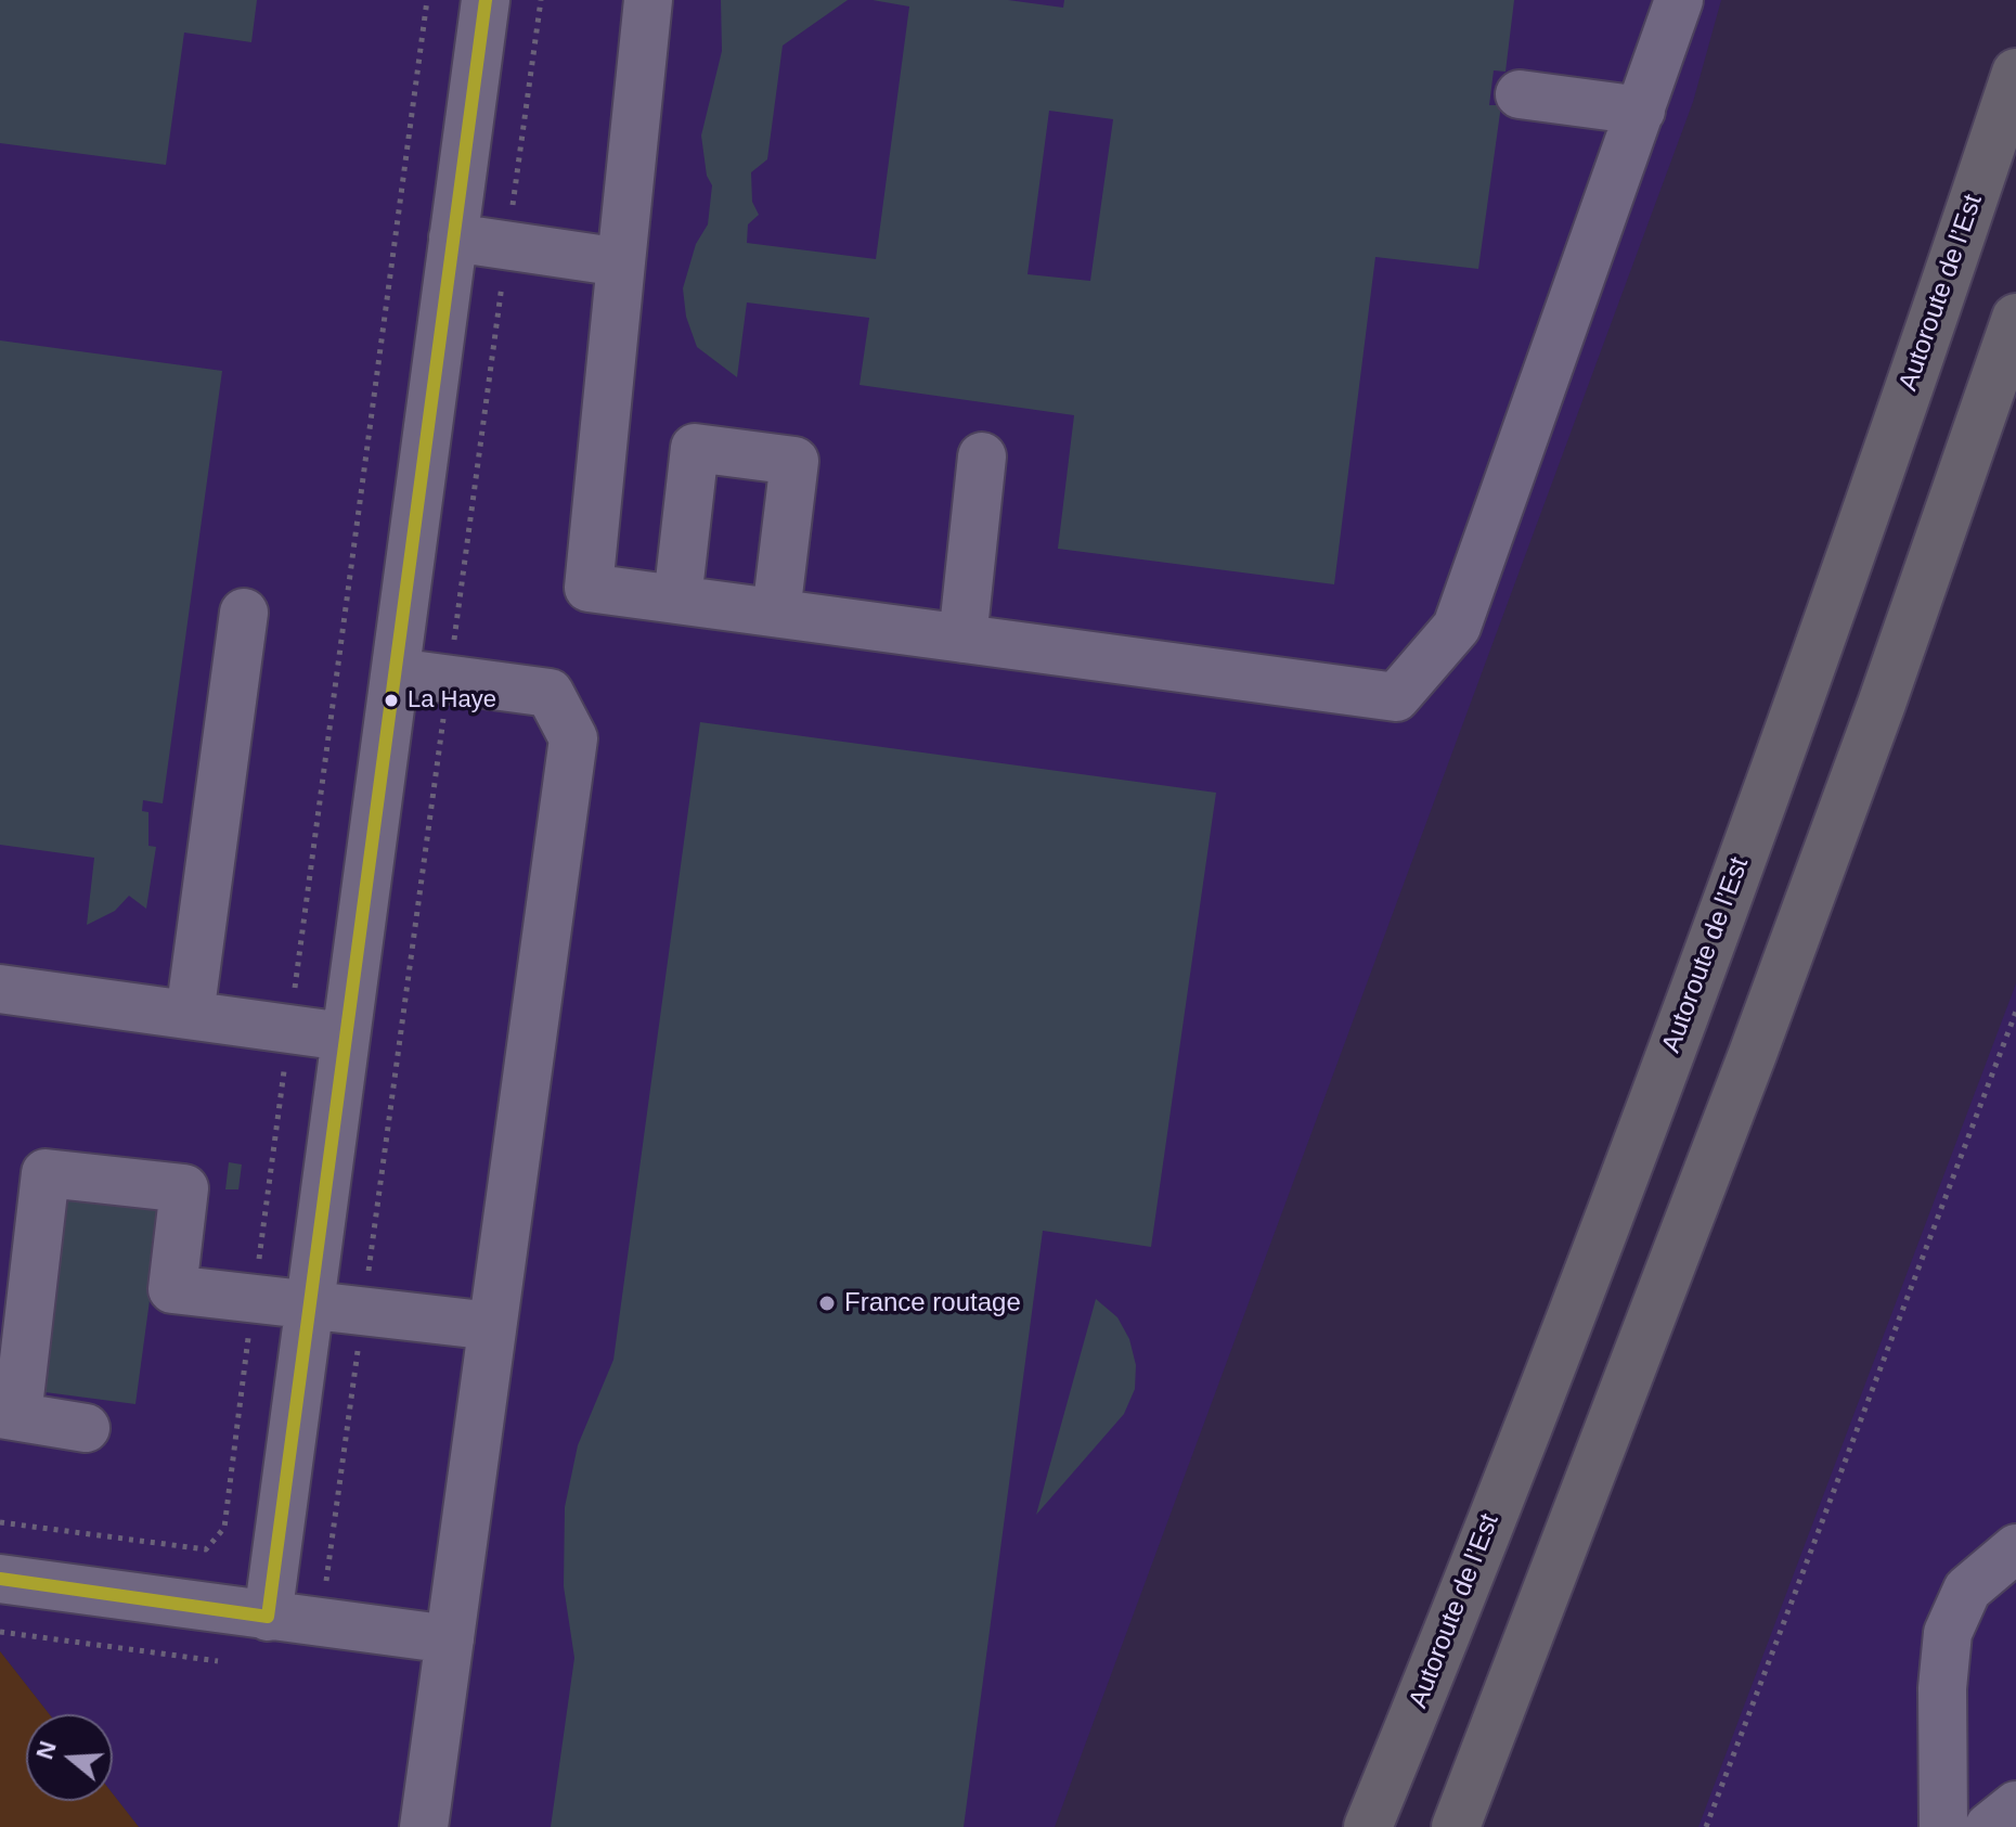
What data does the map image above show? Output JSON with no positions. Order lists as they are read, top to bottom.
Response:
{
  "streets": {
    "highway": ["Autoroute de l’Est"]
  },
  "places": ["La Haye", "France routage"],
  "north": "left"
}
